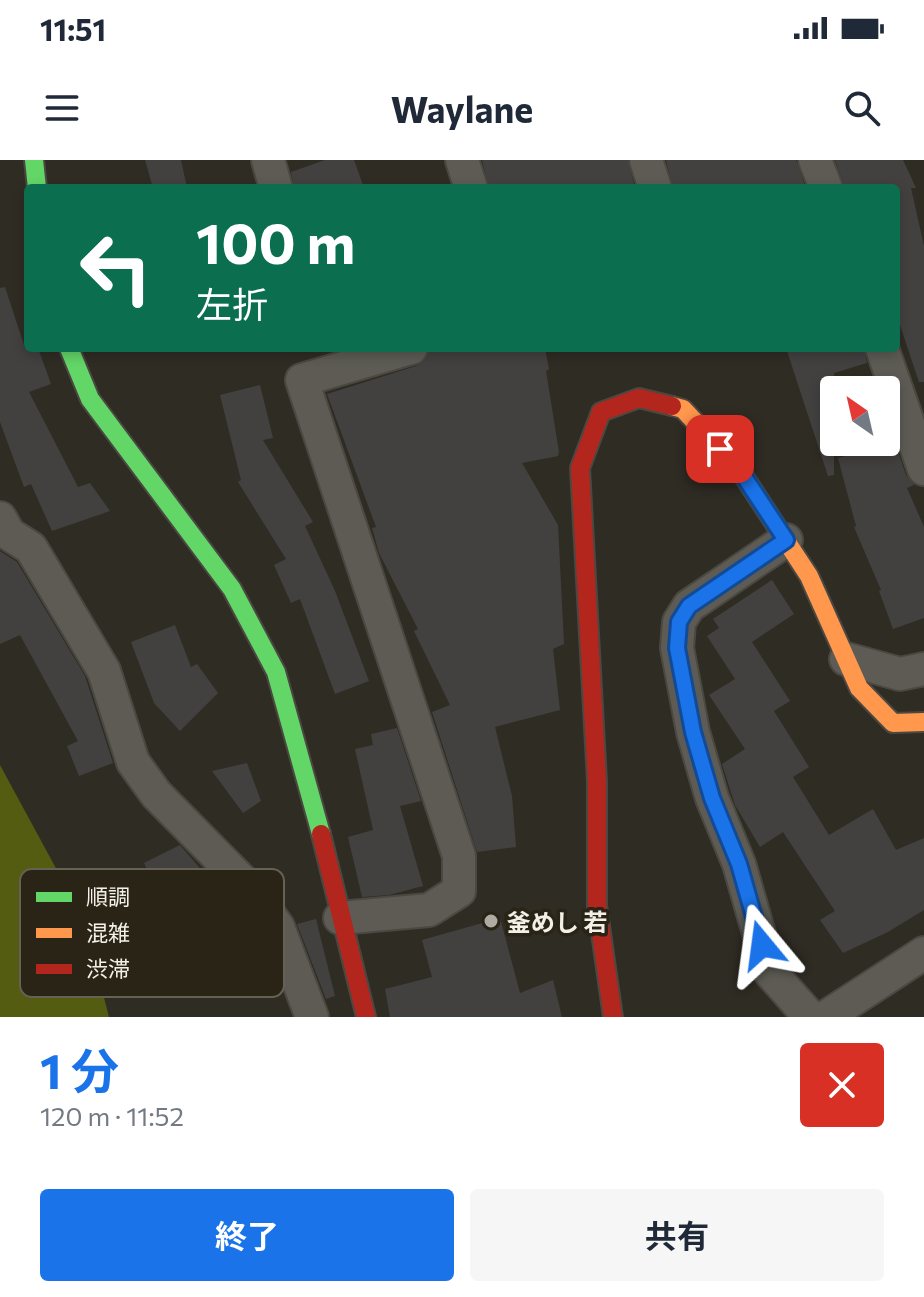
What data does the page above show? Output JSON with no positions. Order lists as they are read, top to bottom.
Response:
{
  "places": ["釜めし 若"],
  "legend": ["順調", "混雑", "渋滞"],
  "north": "top left",
  "page": {
    "status": "11:51",
    "header": "Waylane",
    "turn": ["100 m", "左折"],
    "heading": ["1 分", "120 m · 11:52"],
    "buttons": ["終了", "共有"]
  }
}
